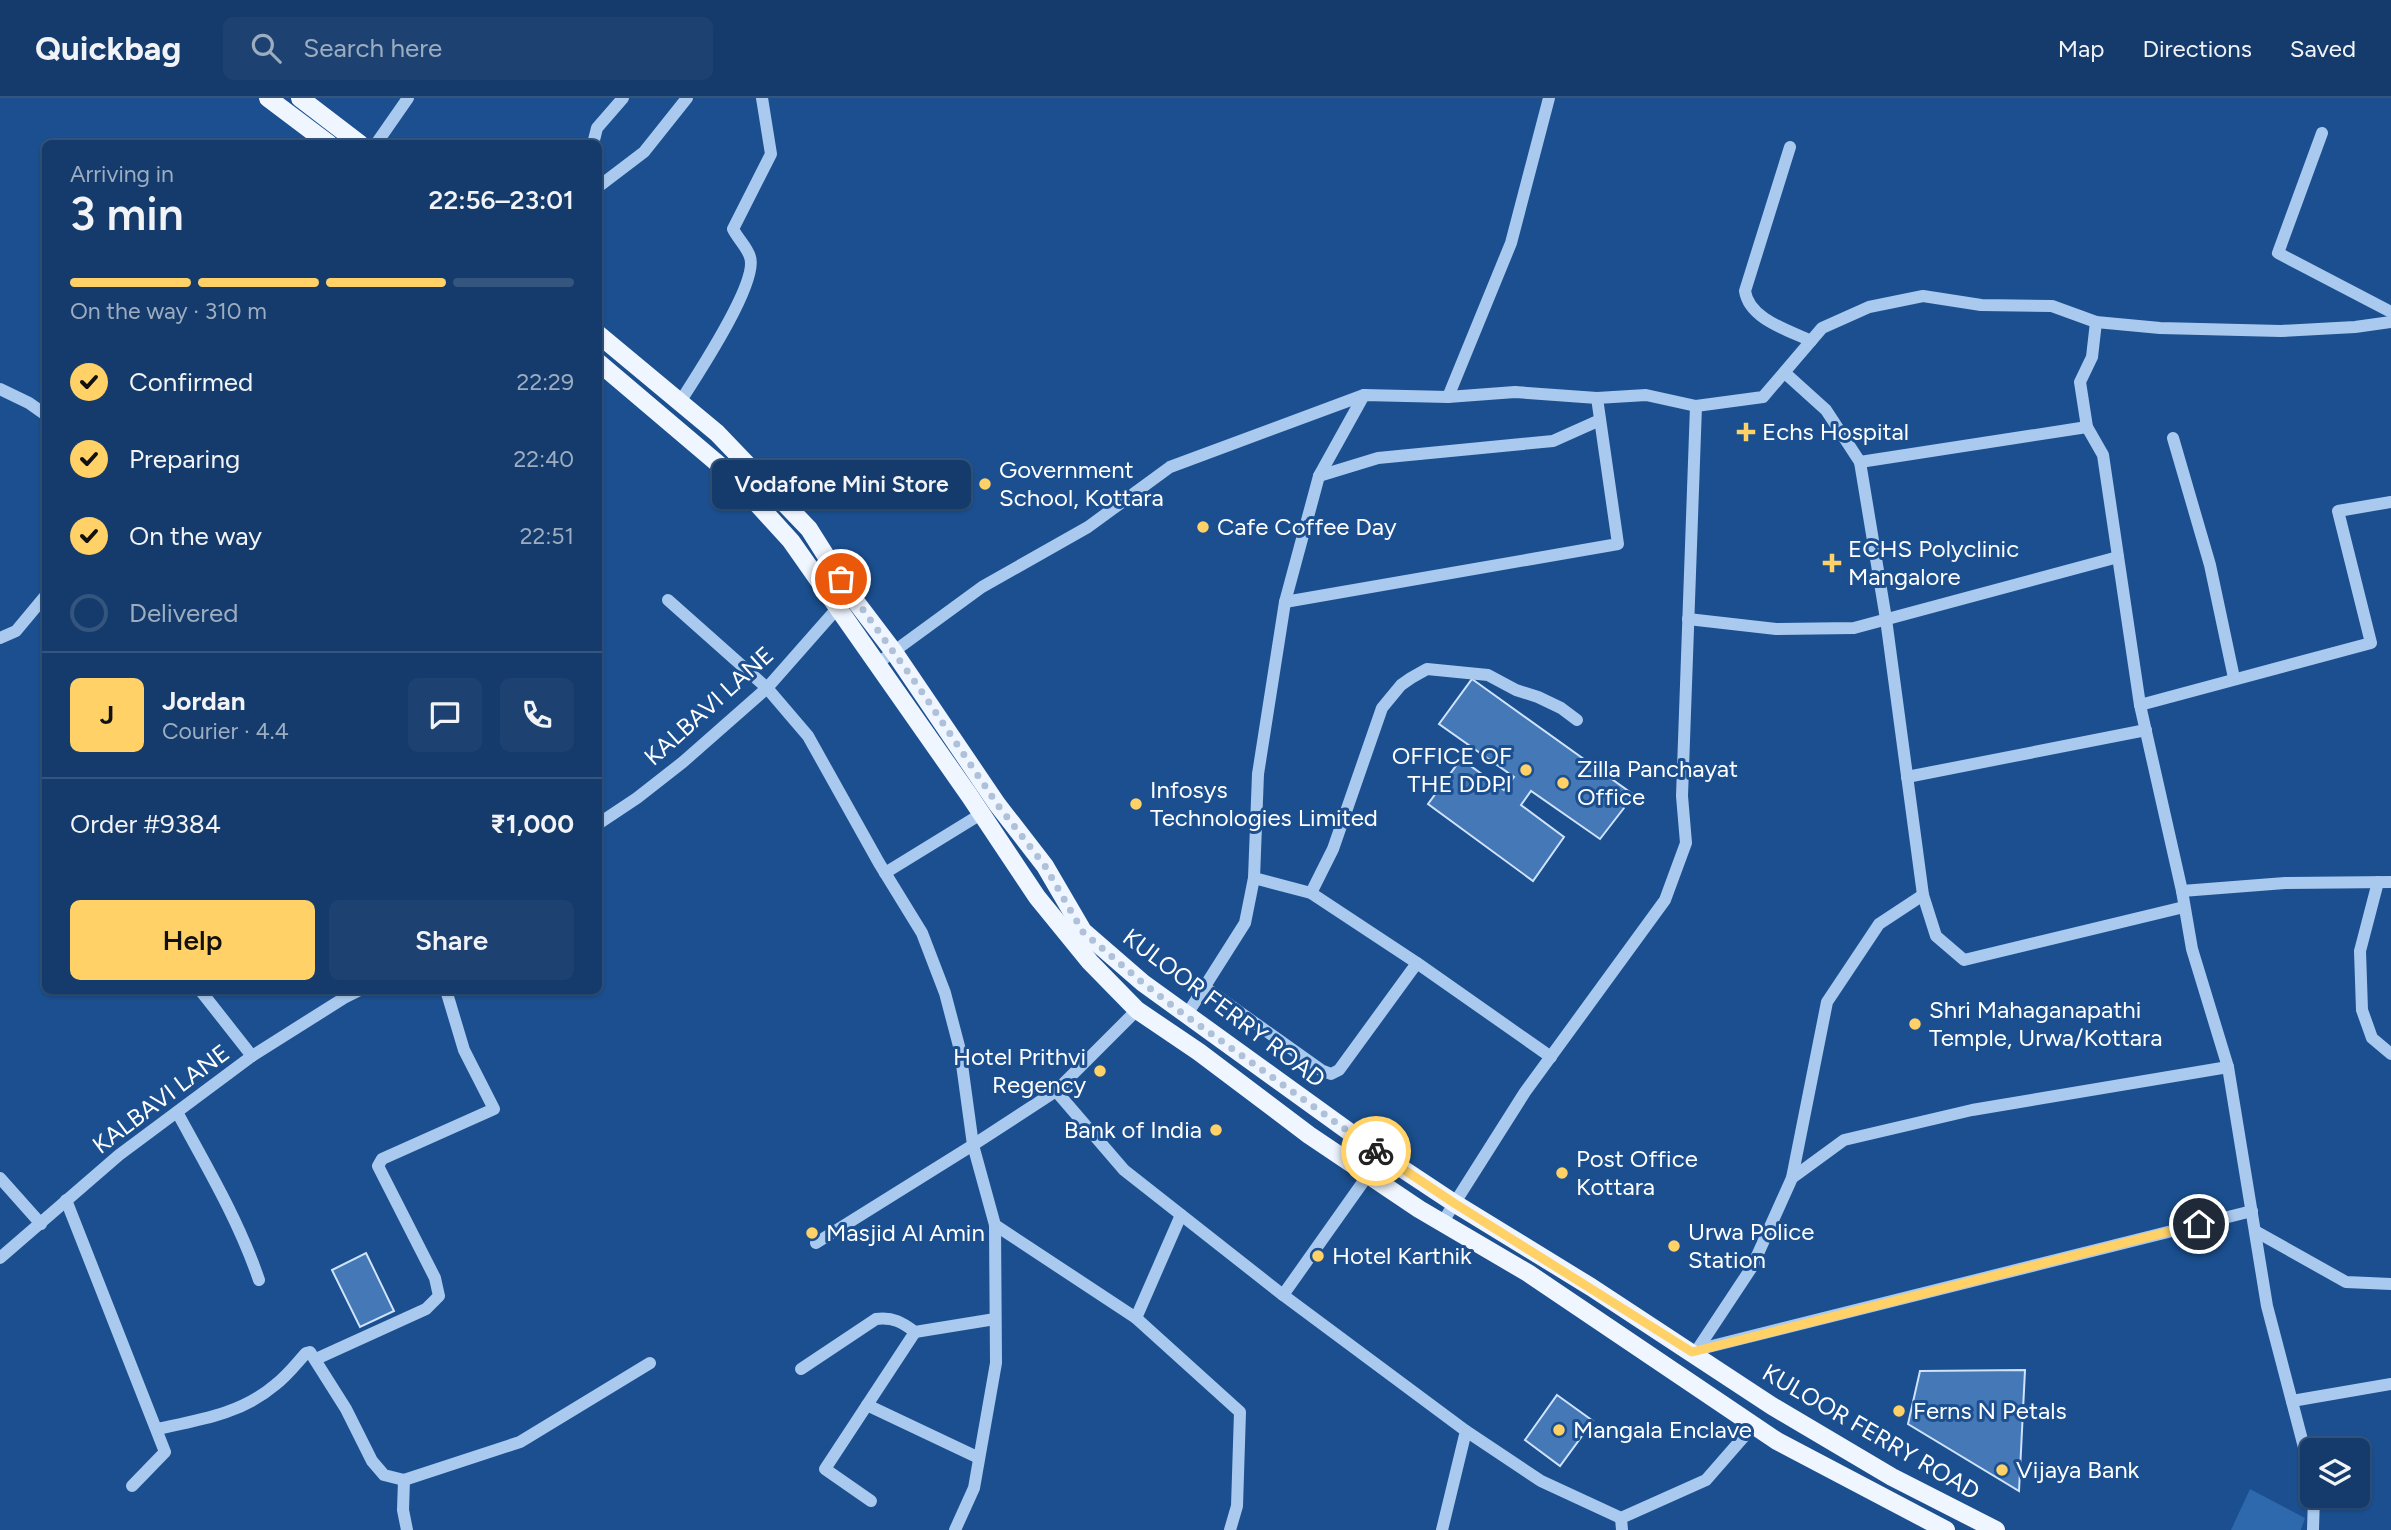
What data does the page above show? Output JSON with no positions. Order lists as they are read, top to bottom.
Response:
{
  "streets": {
    "main road": ["KULOOR FERRY ROAD"],
    "street": ["KALBAVI LANE"]
  },
  "crossings": [
    ["KALBAVI LANE", "KULOOR FERRY ROAD"]
  ],
  "places": {
    "health": ["Echs Hospital", "ECHS Polyclinic Mangalore"],
    "other": [
      "Government School, Kottara",
      "Cafe Coffee Day",
      "Vodafone Mini Store",
      "OFFICE OF THE DDPI",
      "Zilla Panchayat Office",
      "Infosys Technologies Limited",
      "Shri Mahaganapathi Temple, Urwa/Kottara",
      "Hotel Prithvi Regency",
      "Bank of India",
      "Post Office Kottara",
      "Masjid Al Amin",
      "Urwa Police Station",
      "Hotel Karthik",
      "Ferns N Petals",
      "Mangala Enclave",
      "Vijaya Bank"
    ]
  },
  "page": {
    "header": "Quickbag",
    "search": "Search here",
    "nav": ["Map", "Directions", "Saved"],
    "heading": ["3 min", "Arriving in", "22:56–23:01"],
    "panel": [
      "Jordan",
      "Courier · 4.4",
      "Order #9384",
      "₹1,000"
    ],
    "bar": "On the way · 310 m",
    "list": [
      ["Confirmed", "22:29"],
      ["Preparing", "22:40"],
      ["On the way", "22:51"],
      "Delivered"
    ],
    "bubble": "Vodafone Mini Store",
    "round": "J",
    "buttons": ["Help", "Share"]
  }
}
